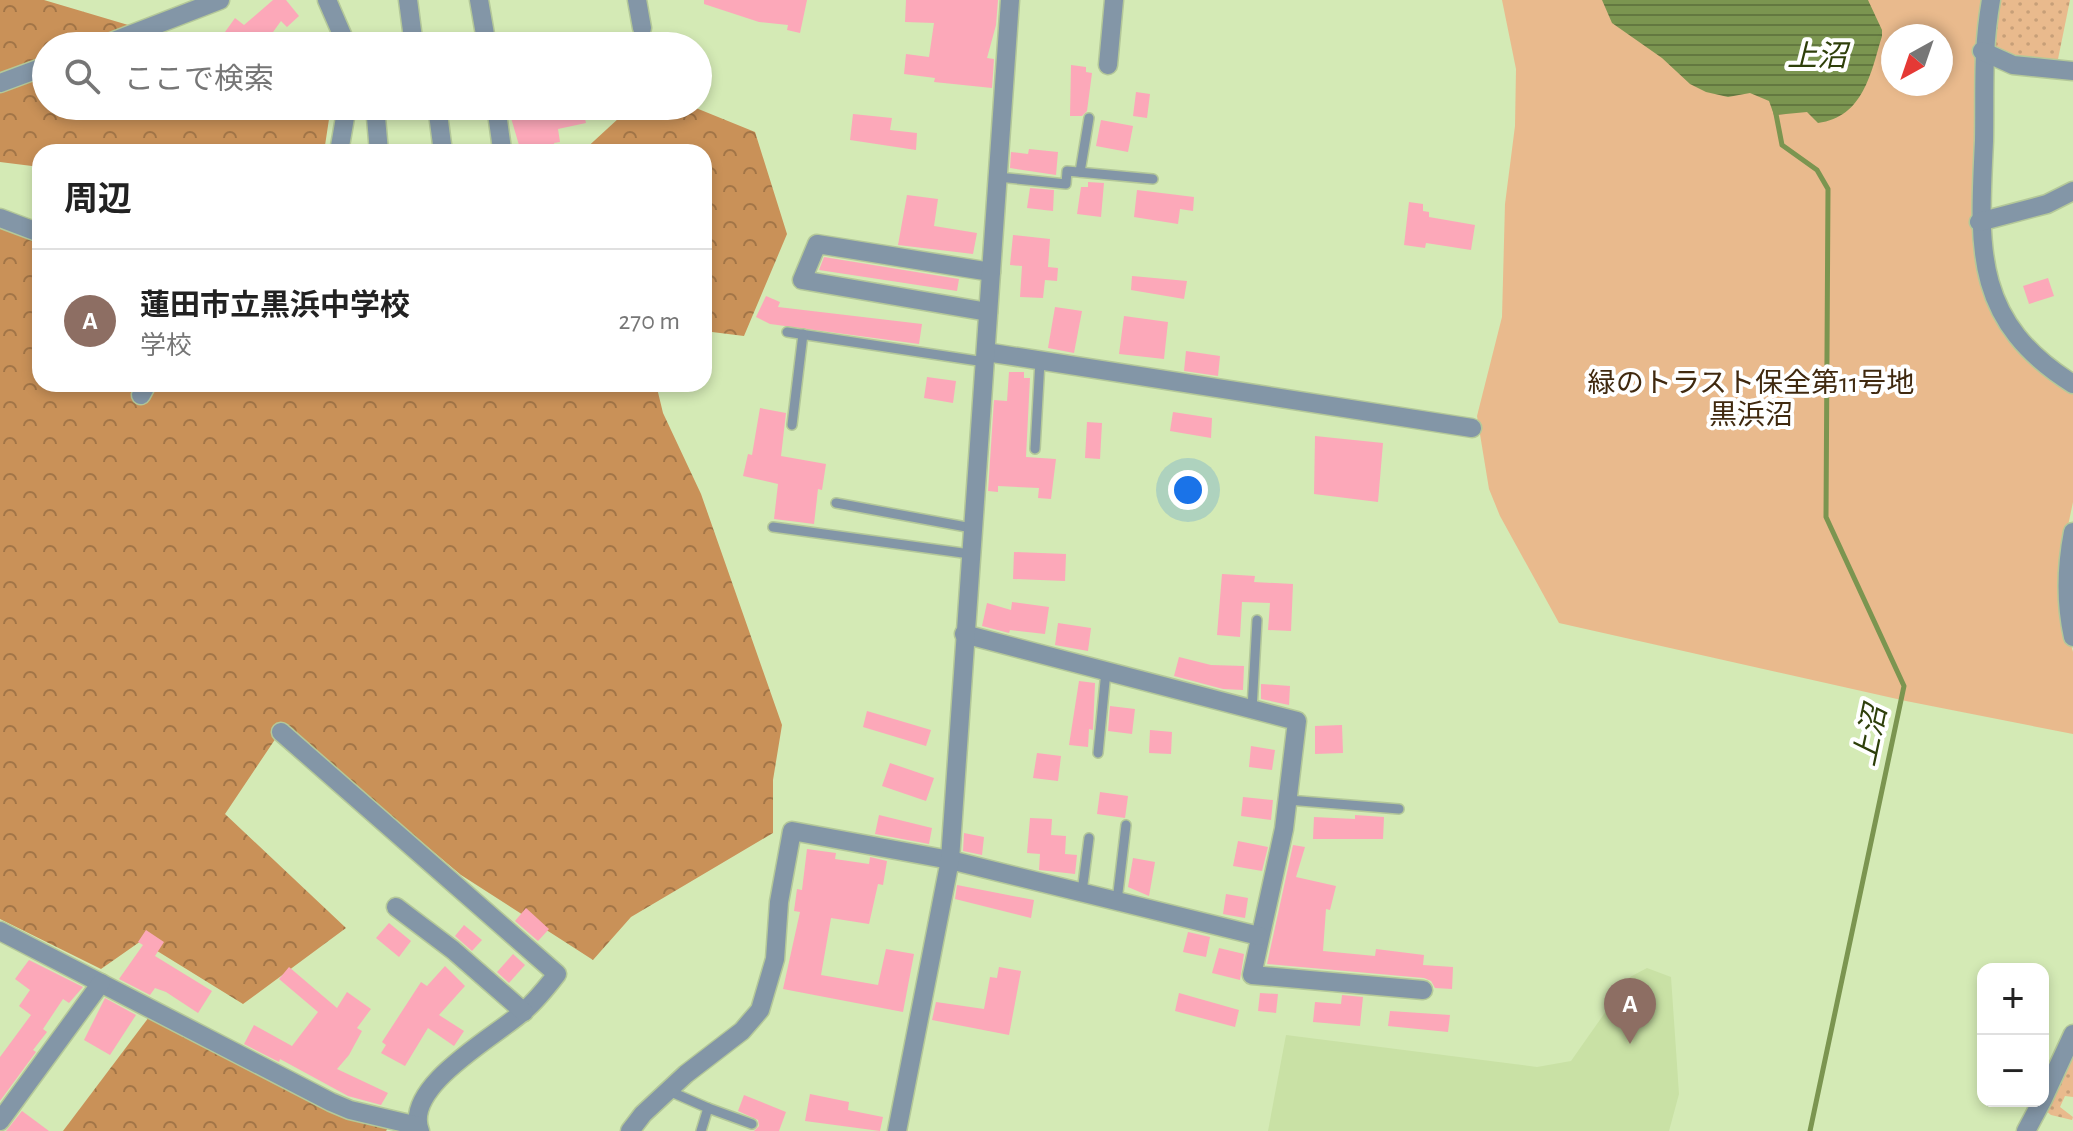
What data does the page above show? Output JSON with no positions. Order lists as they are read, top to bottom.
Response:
{
  "water": ["上沼"],
  "parks": ["緑のトラスト保全第11号地 黒浜沼"],
  "north": "bottom left",
  "page": {
    "search": "ここで検索",
    "heading": "周辺",
    "list": [
      {
        "mark": "A",
        "name": "蓮田市立黒浜中学校",
        "note": "学校",
        "value": "270 m"
      }
    ],
    "map_buttons": ["+", "−"],
    "pins": "A"
  }
}
